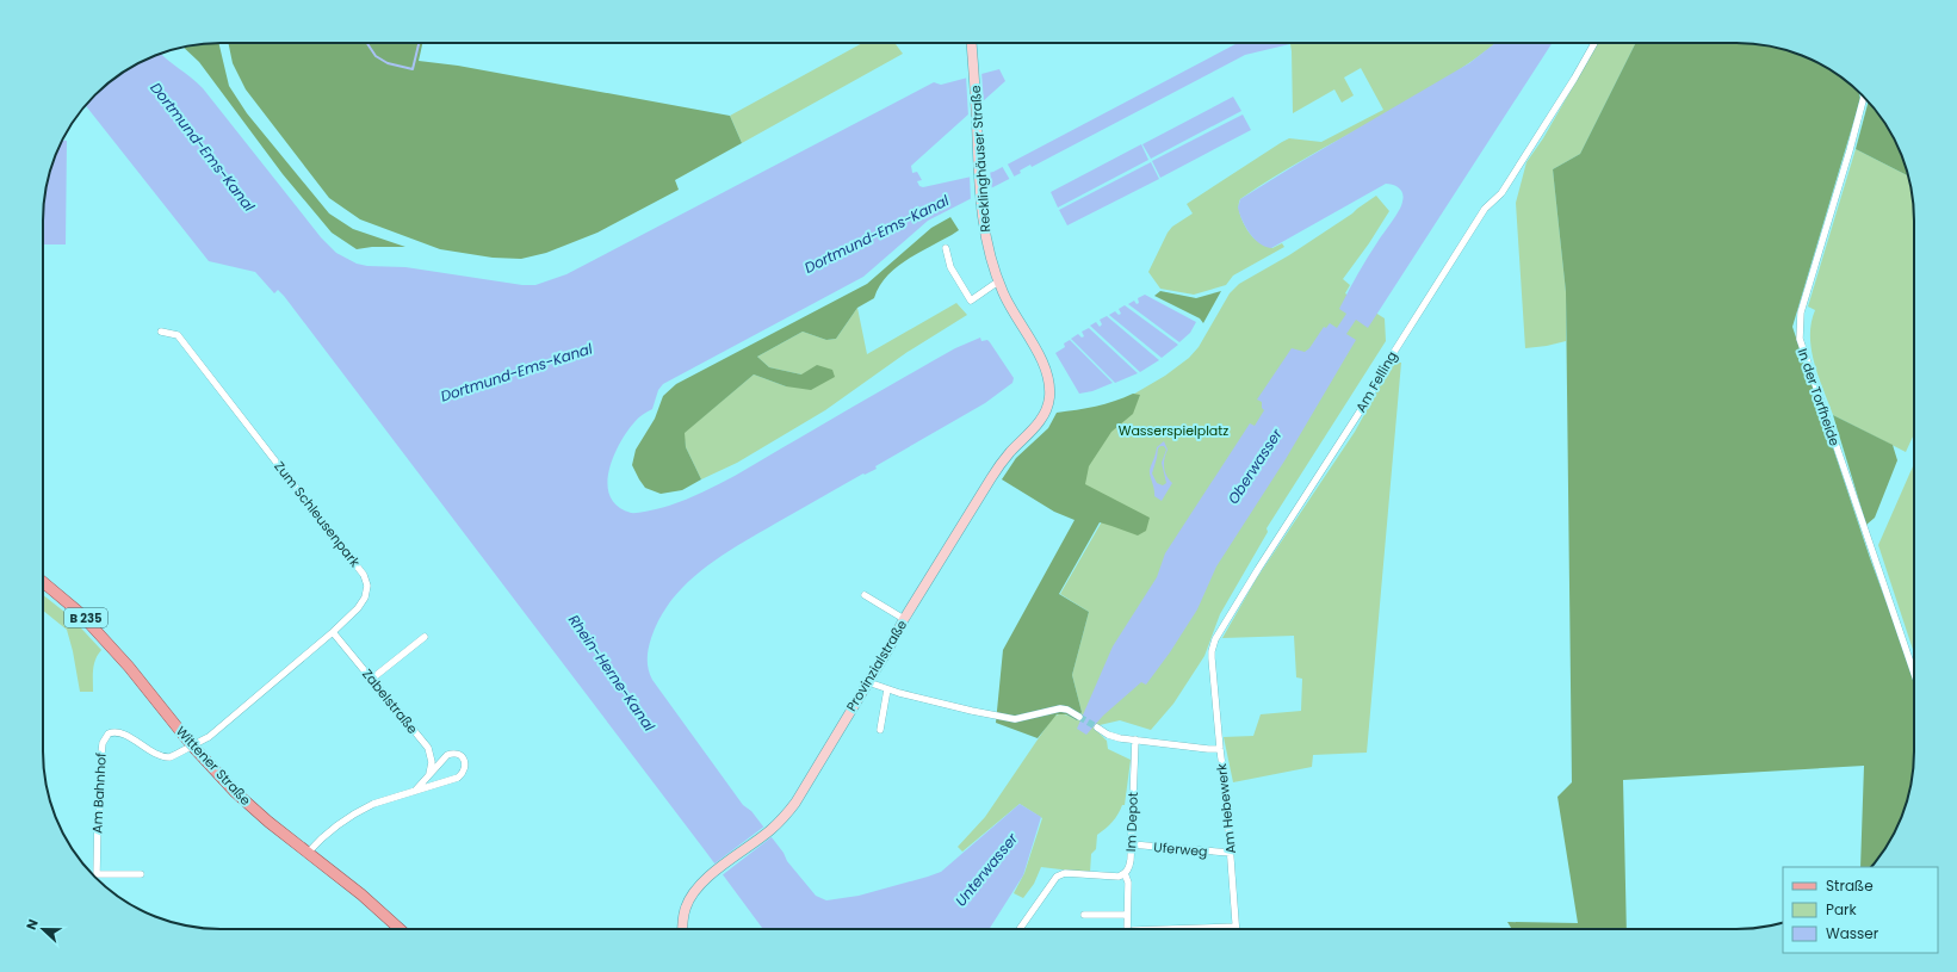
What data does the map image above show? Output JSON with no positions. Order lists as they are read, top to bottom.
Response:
{
  "streets": {
    "main road": [
      "Recklinghäuser Straße",
      "B 235",
      "Provinzialstraße",
      "Wittener Straße"
    ],
    "street": [
      "Am Felling",
      "In der Torfheide",
      "Zum Schleusenpark",
      "Zabelstraße",
      "Am Bahnhof",
      "Am Hebewerk",
      "Im Depot",
      "Uferweg"
    ]
  },
  "crossings": [
    ["Recklinghäuser Straße", "Provinzialstraße"],
    ["Am Felling", "Am Hebewerk"],
    ["Zum Schleusenpark", "Zabelstraße"],
    ["Zum Schleusenpark", "Wittener Straße"],
    ["Zum Schleusenpark", "Am Bahnhof"],
    ["Wittener Straße", "Am Bahnhof"],
    ["Am Hebewerk", "Im Depot"],
    ["Am Hebewerk", "Uferweg"],
    ["Im Depot", "Uferweg"]
  ],
  "water": [
    "Dortmund-Ems-Kanal",
    "Oberwasser",
    "Rhein-Herne-Kanal",
    "Unterwasser"
  ],
  "parks": ["Wasserspielplatz"],
  "legend": ["Straße", "Park", "Wasser"],
  "north": "left"
}
